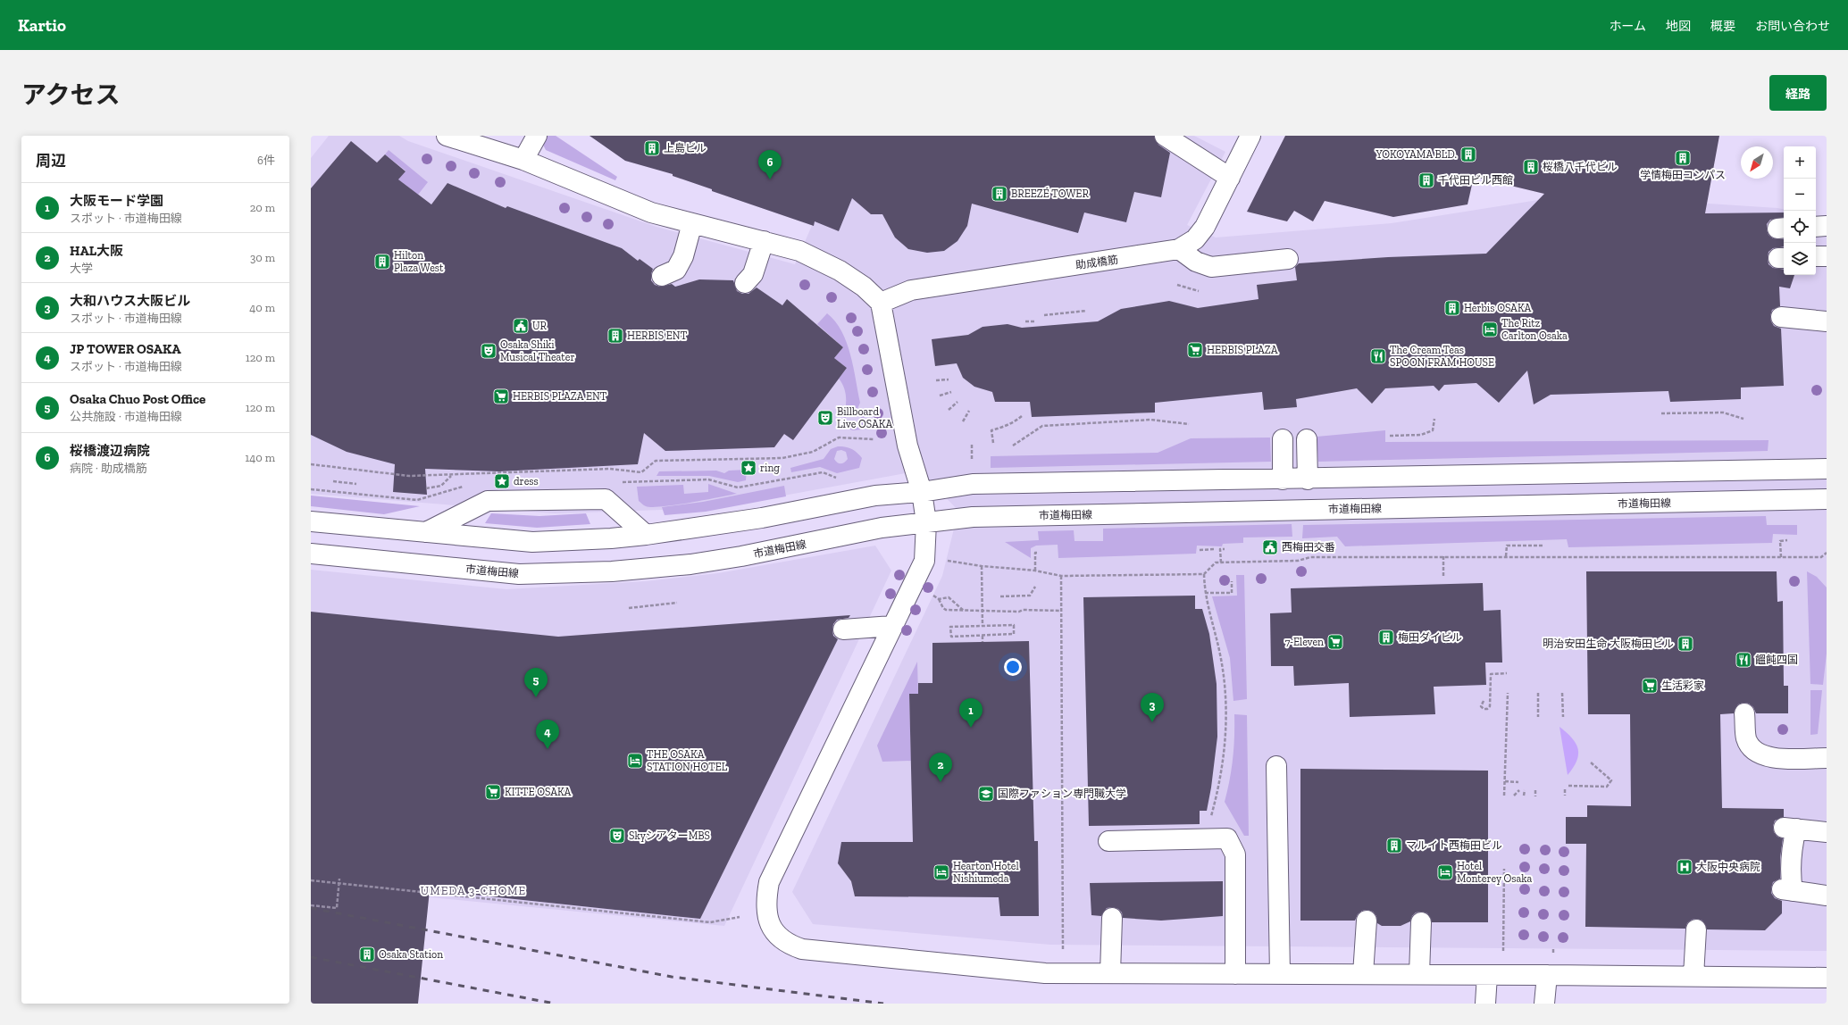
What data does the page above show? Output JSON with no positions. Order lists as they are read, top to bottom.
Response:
{
  "streets": {
    "street": ["助成橋筋", "市道梅田線"]
  },
  "districts": ["UMEDA 3-CHOME"],
  "places": {
    "building": [
      "上島ビル",
      "YOKOYAMA BLD.",
      "学情梅田コンパス",
      "桜橋八千代ビル",
      "千代田ビル西館",
      "BREEZÉ TOWER",
      "Hilton Plaza West",
      "Herbis OSAKA",
      "HERBIS ENT",
      "梅田ダイビル",
      "明治安田生命 大阪梅田ビル",
      "マルイト西梅田ビル",
      "Osaka Station"
    ],
    "public building": ["UR", "西梅田交番"],
    "hotel": [
      "The Ritz Carlton Osaka",
      "THE OSAKA STATION HOTEL",
      "Hearton Hotel Nishiumeda",
      "Hotel Monterey Osaka"
    ],
    "supermarket": [
      "HERBIS PLAZA",
      "HERBIS PLAZA ENT",
      "7-Eleven",
      "生活彩家",
      "KITTE OSAKA"
    ],
    "theatre": ["Osaka Shiki Musical Theater", "Billboard Live OSAKA", "SkyシアターMBS"],
    "restaurant": ["The Cream Teas SPOON FRAM HOUSE", "饂飩四国"],
    "place": ["ring", "dress"],
    "school or university": ["国際ファション専門職大学"],
    "hospital": ["大阪中央病院"]
  },
  "north": "bottom left",
  "page": {
    "header": "Kartio",
    "nav": [
      "ホーム",
      "地図",
      "概要",
      "お問い合わせ"
    ],
    "title": "アクセス",
    "buttons": "経路",
    "heading": ["周辺", "6件"],
    "map_buttons": ["+", "−"],
    "pins": [
      "6",
      "5",
      "3",
      "1",
      "4",
      "2"
    ],
    "list": [
      {
        "mark": "1",
        "name": "大阪モード学園",
        "note": "スポット · 市道梅田線",
        "value": "20 m"
      },
      {
        "mark": "2",
        "name": "HAL大阪",
        "note": "大学",
        "value": "30 m"
      },
      {
        "mark": "3",
        "name": "大和ハウス大阪ビル",
        "note": "スポット · 市道梅田線",
        "value": "40 m"
      },
      {
        "mark": "4",
        "name": "JP TOWER OSAKA",
        "note": "スポット · 市道梅田線",
        "value": "120 m"
      },
      {
        "mark": "5",
        "name": "Osaka Chuo Post Office",
        "note": "公共施設 · 市道梅田線",
        "value": "120 m"
      },
      {
        "mark": "6",
        "name": "桜橋渡辺病院",
        "note": "病院 · 助成橋筋",
        "value": "140 m"
      }
    ]
  }
}
